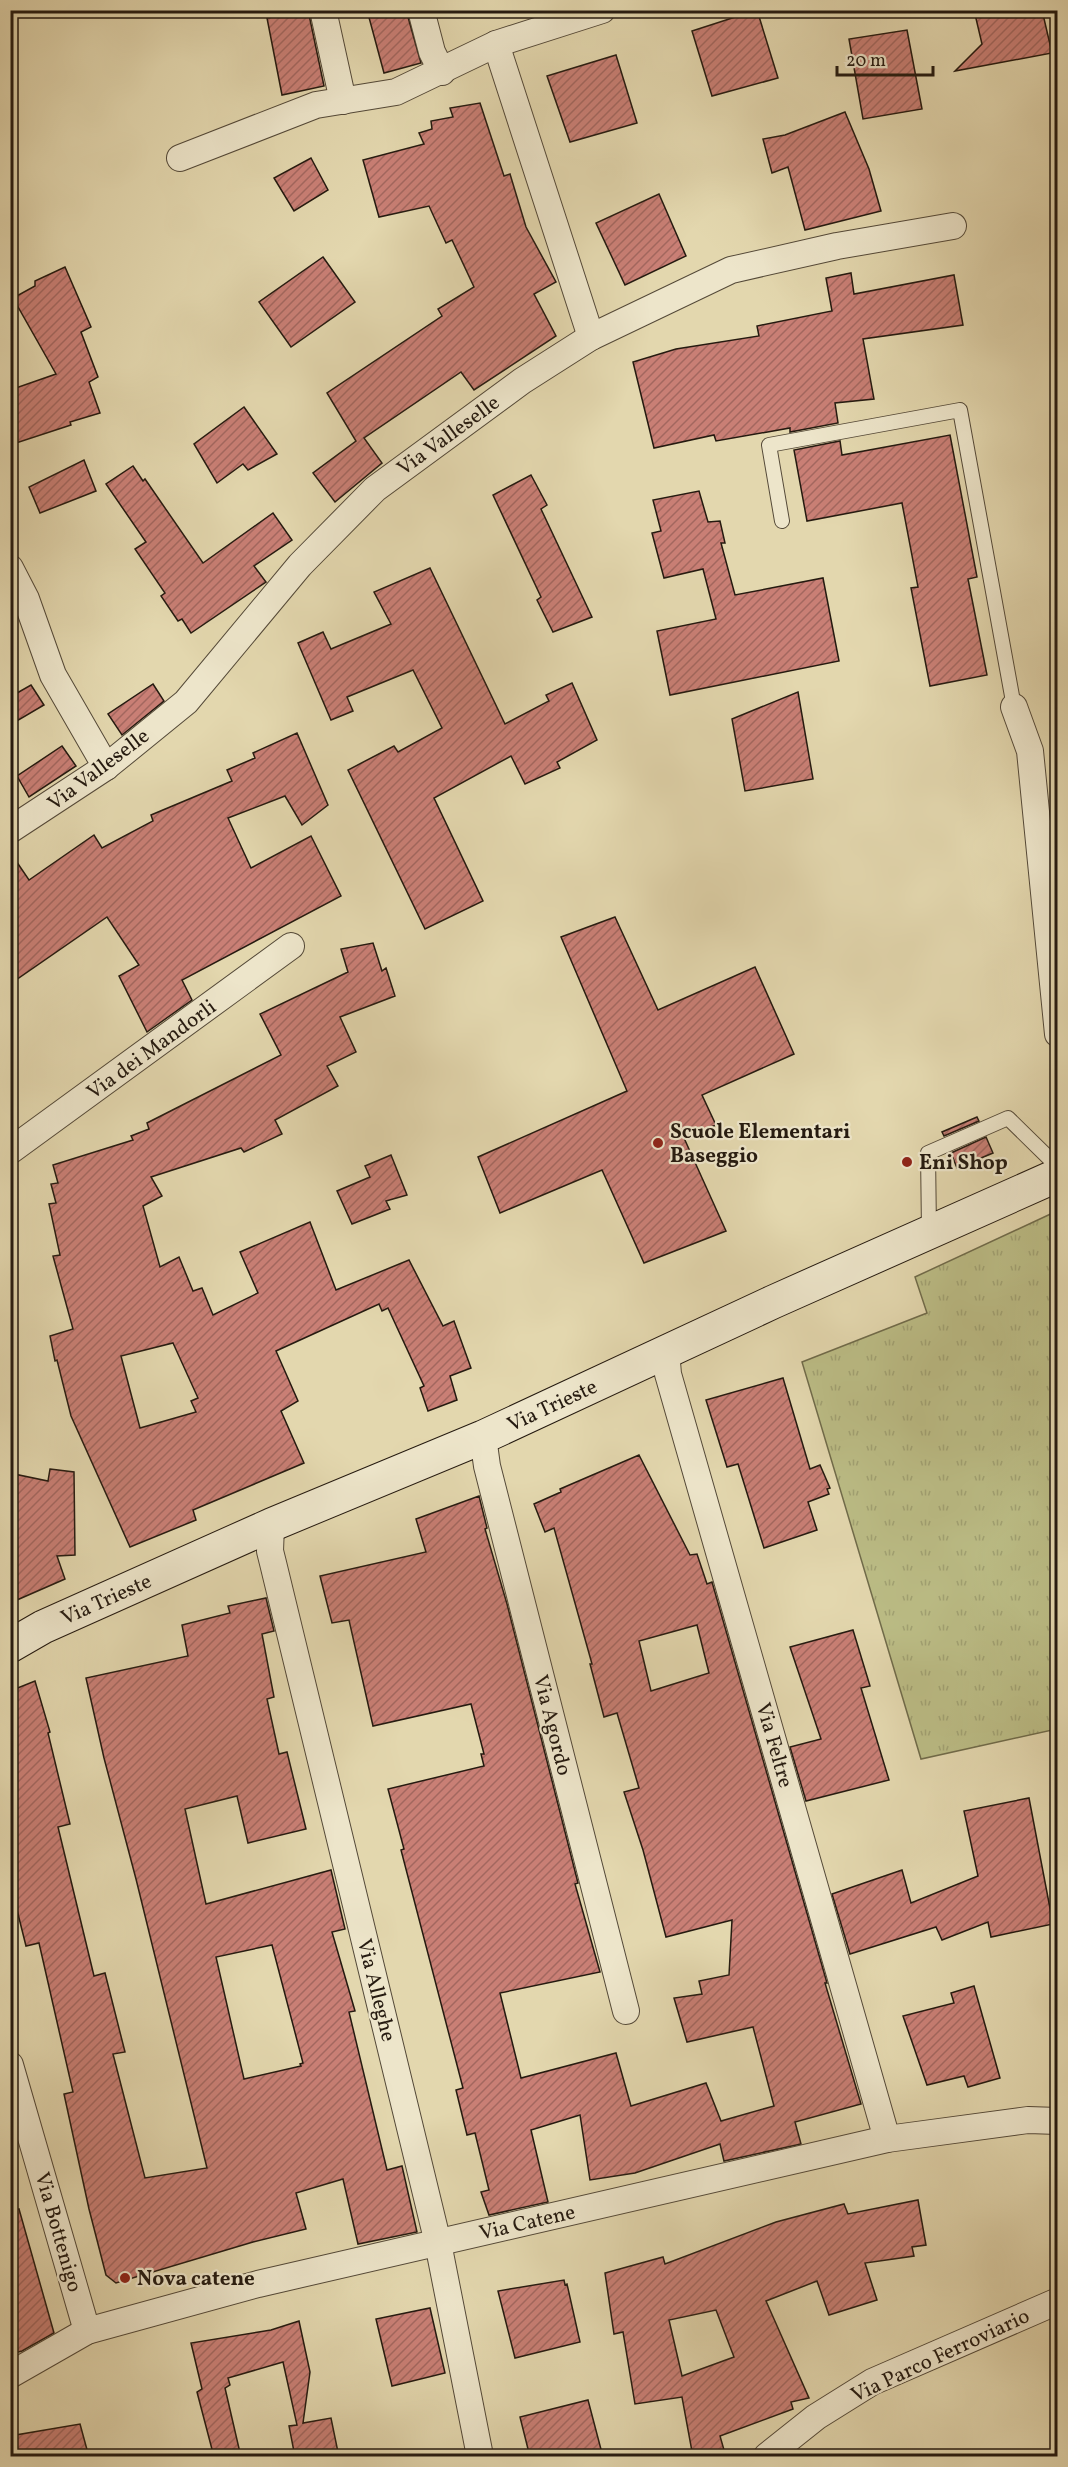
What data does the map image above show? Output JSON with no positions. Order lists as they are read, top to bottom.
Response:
{
  "streets": {
    "street": [
      "Via Valleselle",
      "Via dei Mandorli",
      "Via Trieste",
      "Via Agordo",
      "Via Feltre",
      "Via Alleghe",
      "Via Catene",
      "Via Bottenigo",
      "Via Parco Ferroviario"
    ]
  },
  "crossings": [
    ["Via Trieste", "Via Agordo"],
    ["Via Trieste", "Via Feltre"],
    ["Via Trieste", "Via Alleghe"],
    ["Via Feltre", "Via Catene"],
    ["Via Alleghe", "Via Catene"],
    ["Via Catene", "Via Bottenigo"]
  ],
  "places": ["Scuole Elementari Baseggio", "Eni Shop", "Nova catene"],
  "scale_bar": "20 m"
}
